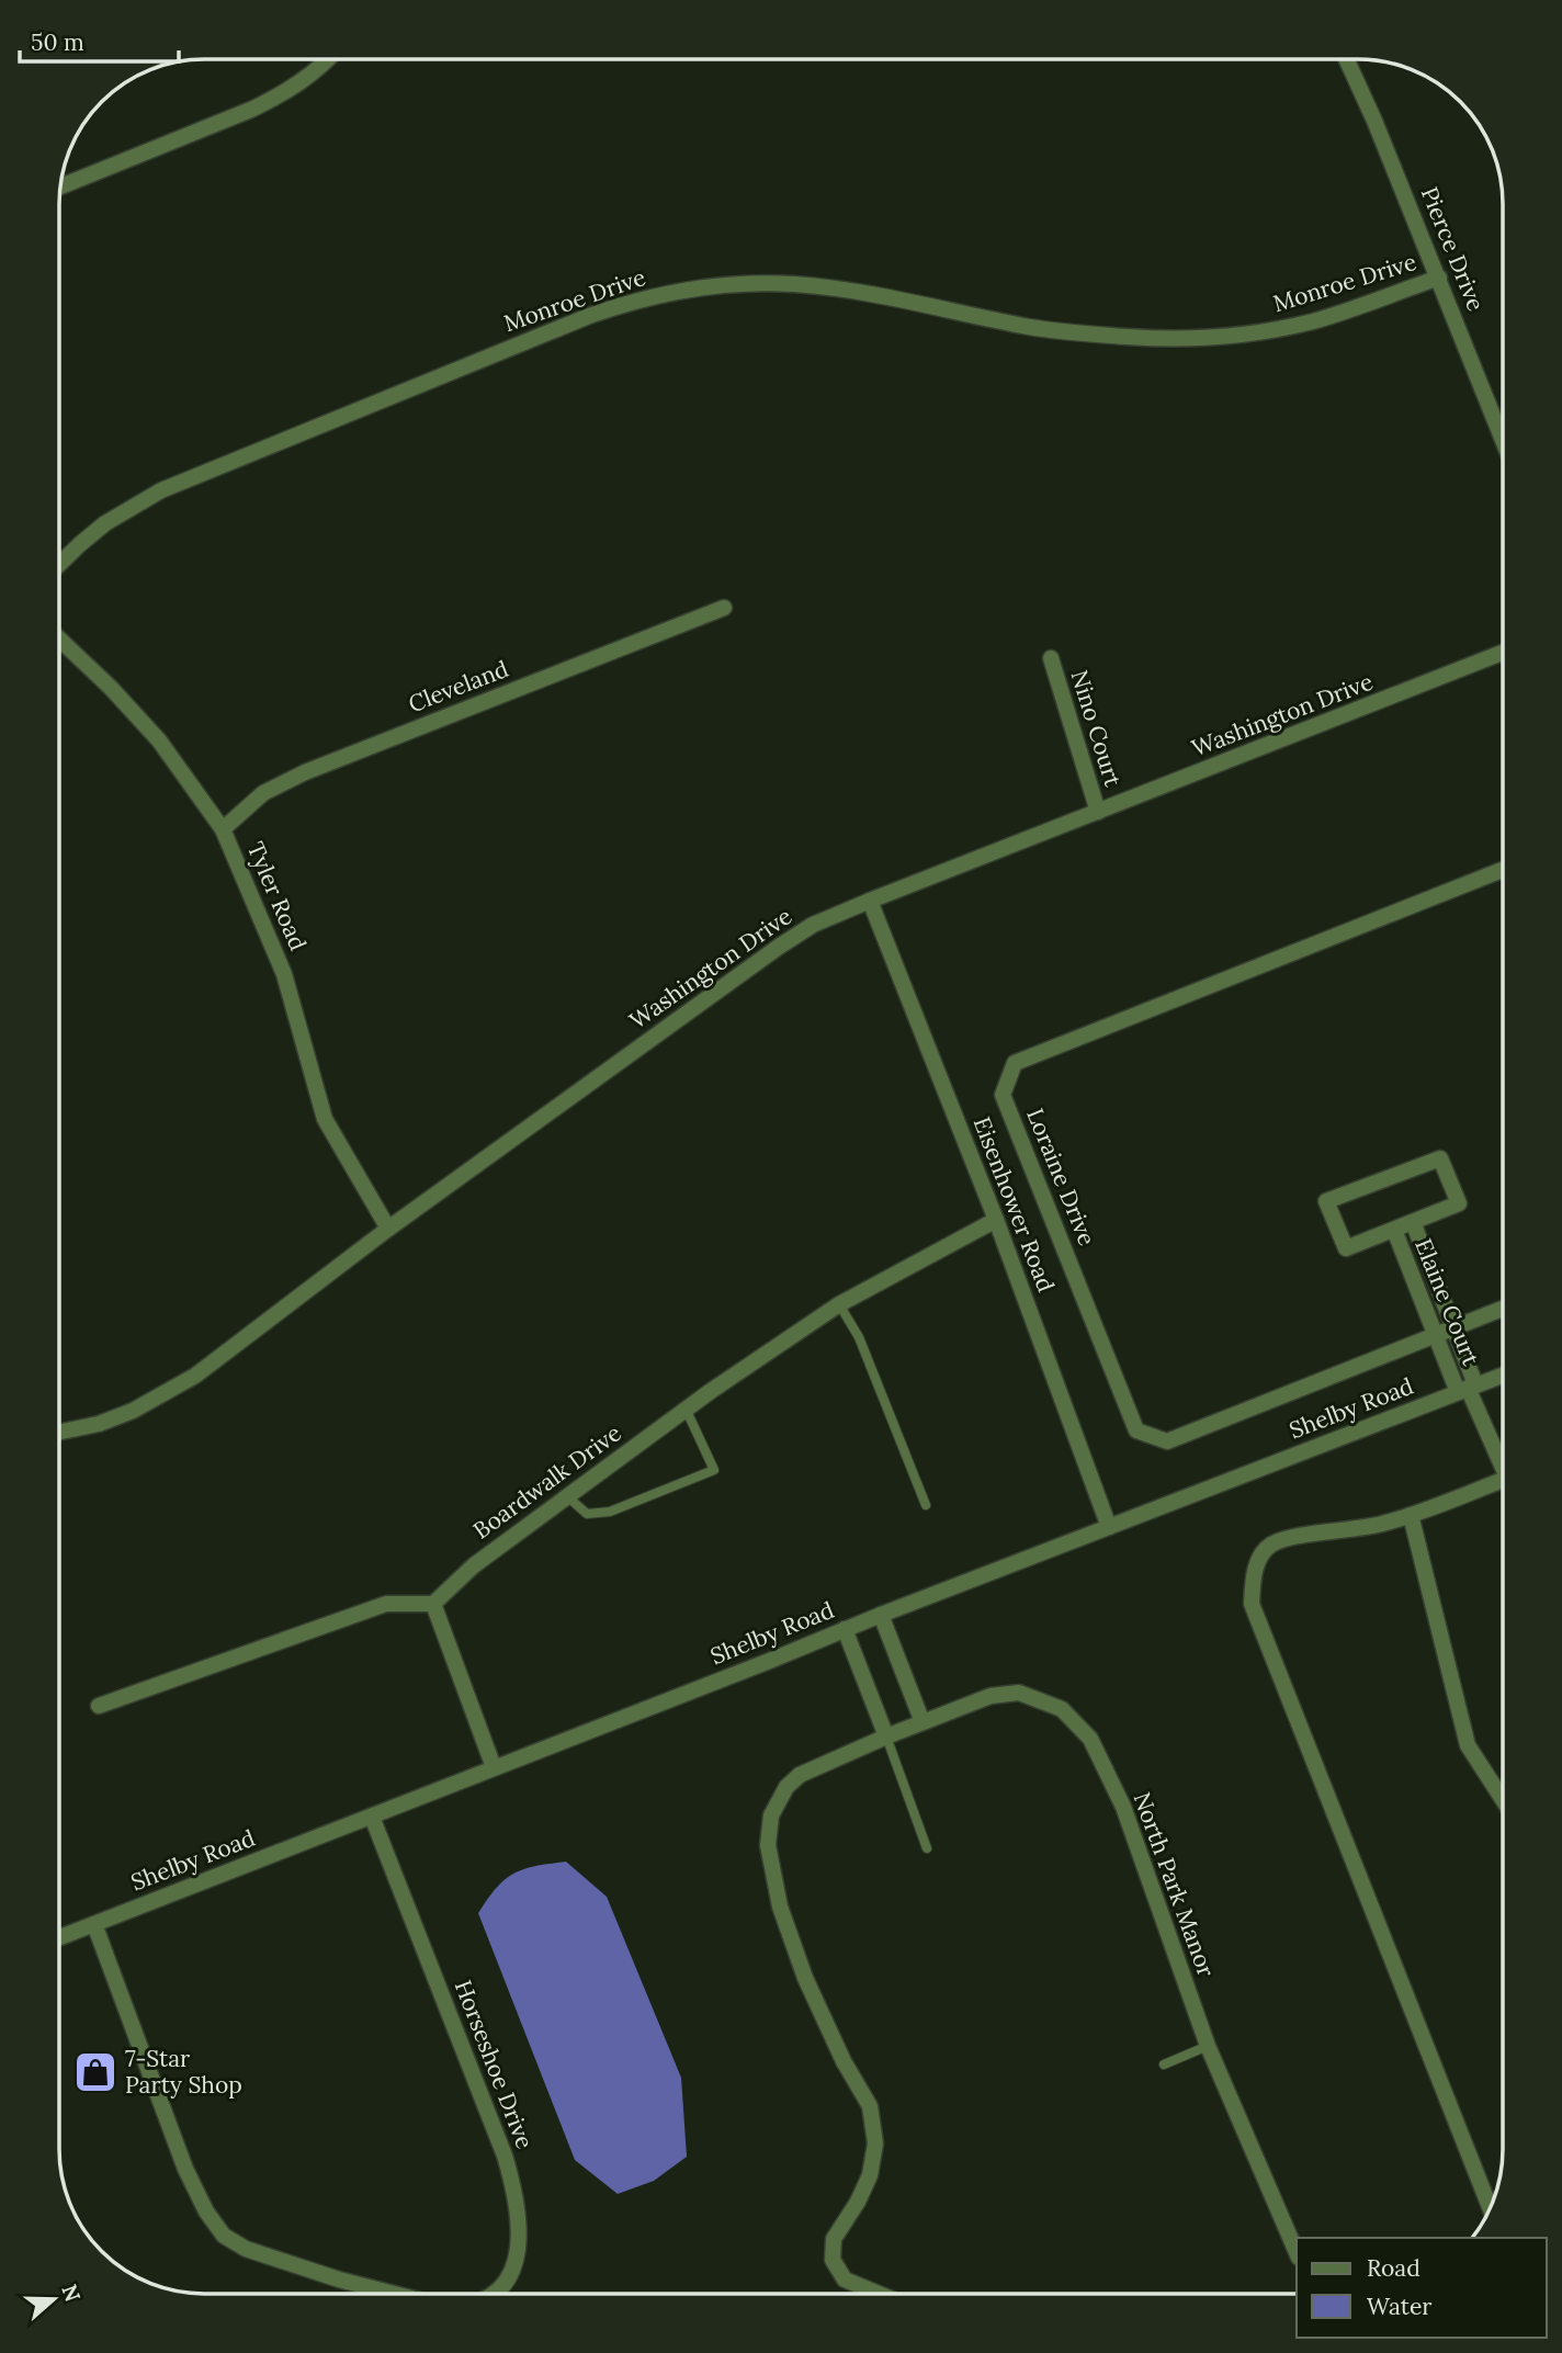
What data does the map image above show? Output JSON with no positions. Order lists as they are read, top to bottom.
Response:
{
  "streets": {
    "street": [
      "Pierce Drive",
      "Monroe Drive",
      "Cleveland",
      "Washington Drive",
      "Nino Court",
      "Tyler Road",
      "Loraine Drive",
      "Eisenhower Road",
      "Elaine Court",
      "Shelby Road",
      "Boardwalk Drive",
      "North Park Manor",
      "Horseshoe Drive"
    ]
  },
  "crossings": [
    ["Pierce Drive", "Monroe Drive"],
    ["Cleveland", "Tyler Road"],
    ["Washington Drive", "Nino Court"],
    ["Washington Drive", "Tyler Road"],
    ["Washington Drive", "Eisenhower Road"],
    ["Loraine Drive", "Elaine Court"],
    ["Eisenhower Road", "Shelby Road"],
    ["Eisenhower Road", "Boardwalk Drive"],
    ["Elaine Court", "Shelby Road"],
    ["Shelby Road", "Horseshoe Drive"]
  ],
  "places": {
    "shop": ["7-Star Party Shop"]
  },
  "legend": ["Road", "Water"],
  "scale_bar": "50 m",
  "north": "right"
}
